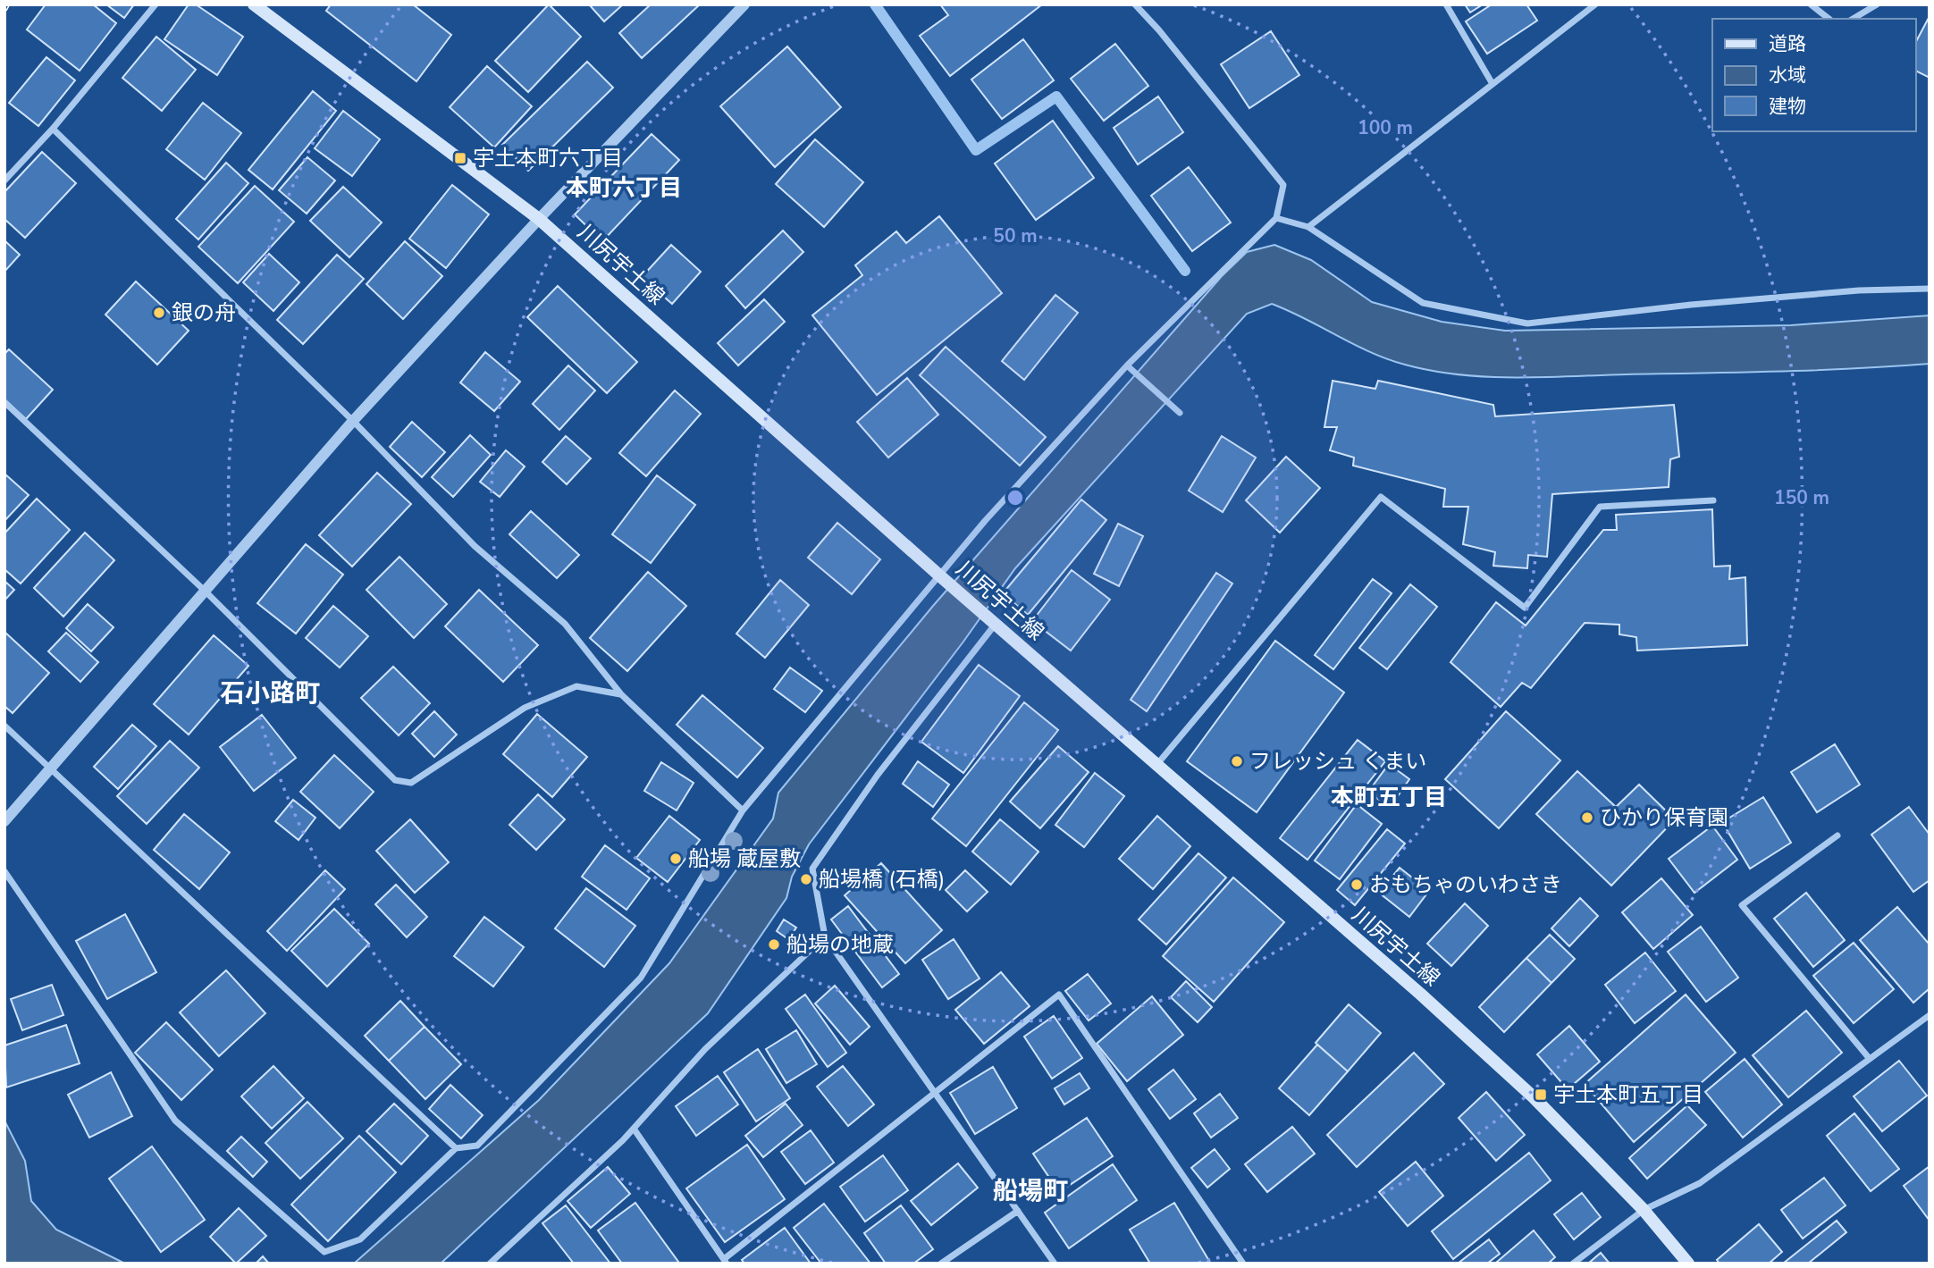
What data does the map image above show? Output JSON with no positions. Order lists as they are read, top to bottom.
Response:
{
  "streets": {
    "main road": ["川尻宇土線"]
  },
  "districts": [
    "本町六丁目",
    "石小路町",
    "本町五丁目",
    "船場町"
  ],
  "places": {
    "transit": ["宇土本町六丁目", "宇土本町五丁目"],
    "other": [
      "銀の舟",
      "フレッシュ くまい",
      "ひかり保育園",
      "船場 蔵屋敷",
      "船場橋 (石橋)",
      "おもちゃのいわさき",
      "船場の地蔵"
    ]
  },
  "legend": ["道路", "水域", "建物"],
  "rings": ["100 m", "50 m", "150 m"]
}
